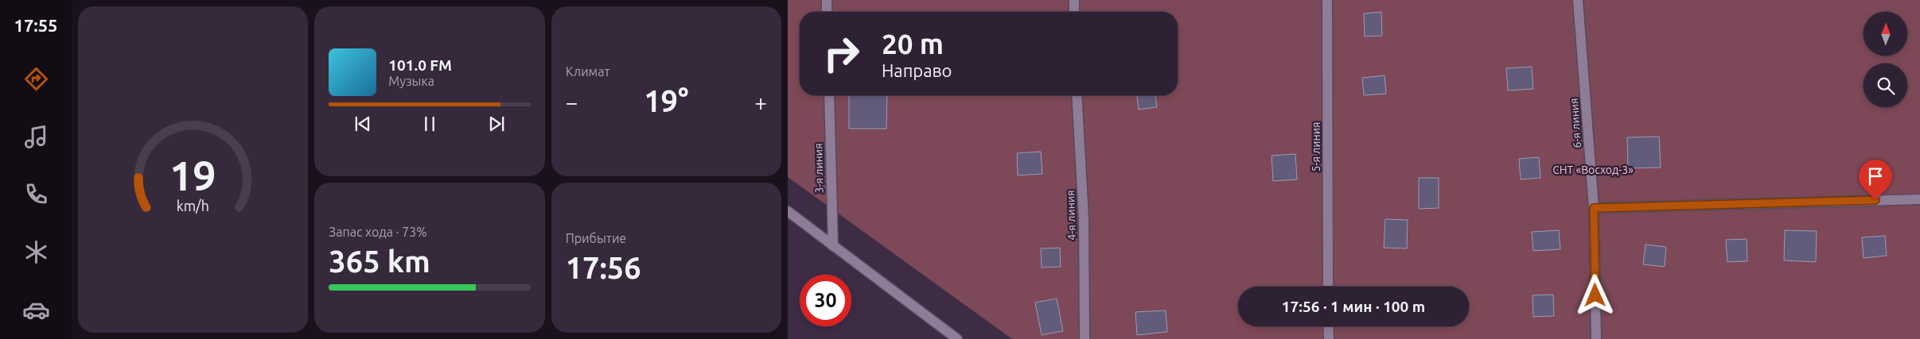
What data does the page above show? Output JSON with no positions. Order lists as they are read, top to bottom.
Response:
{
  "streets": {
    "street": [
      "6-я линия",
      "5-я линия",
      "3-я линия",
      "4-я линия"
    ]
  },
  "parks": ["СНТ «Восход-3»"],
  "north": "top",
  "page": {
    "tabs": "17:55",
    "tile": [
      "Климат",
      ["Запас хода · 73%", "365 km"],
      ["Прибытие", "17:56"]
    ],
    "turn": ["20 m", "Направо"],
    "song": ["101.0 FM", "Музыка"],
    "heat": ["−", "19°", "+"],
    "limit": "30",
    "trip": "17:56 · 1 мин · 100 m",
    "gauge": ["19", "km/h"]
  }
}
